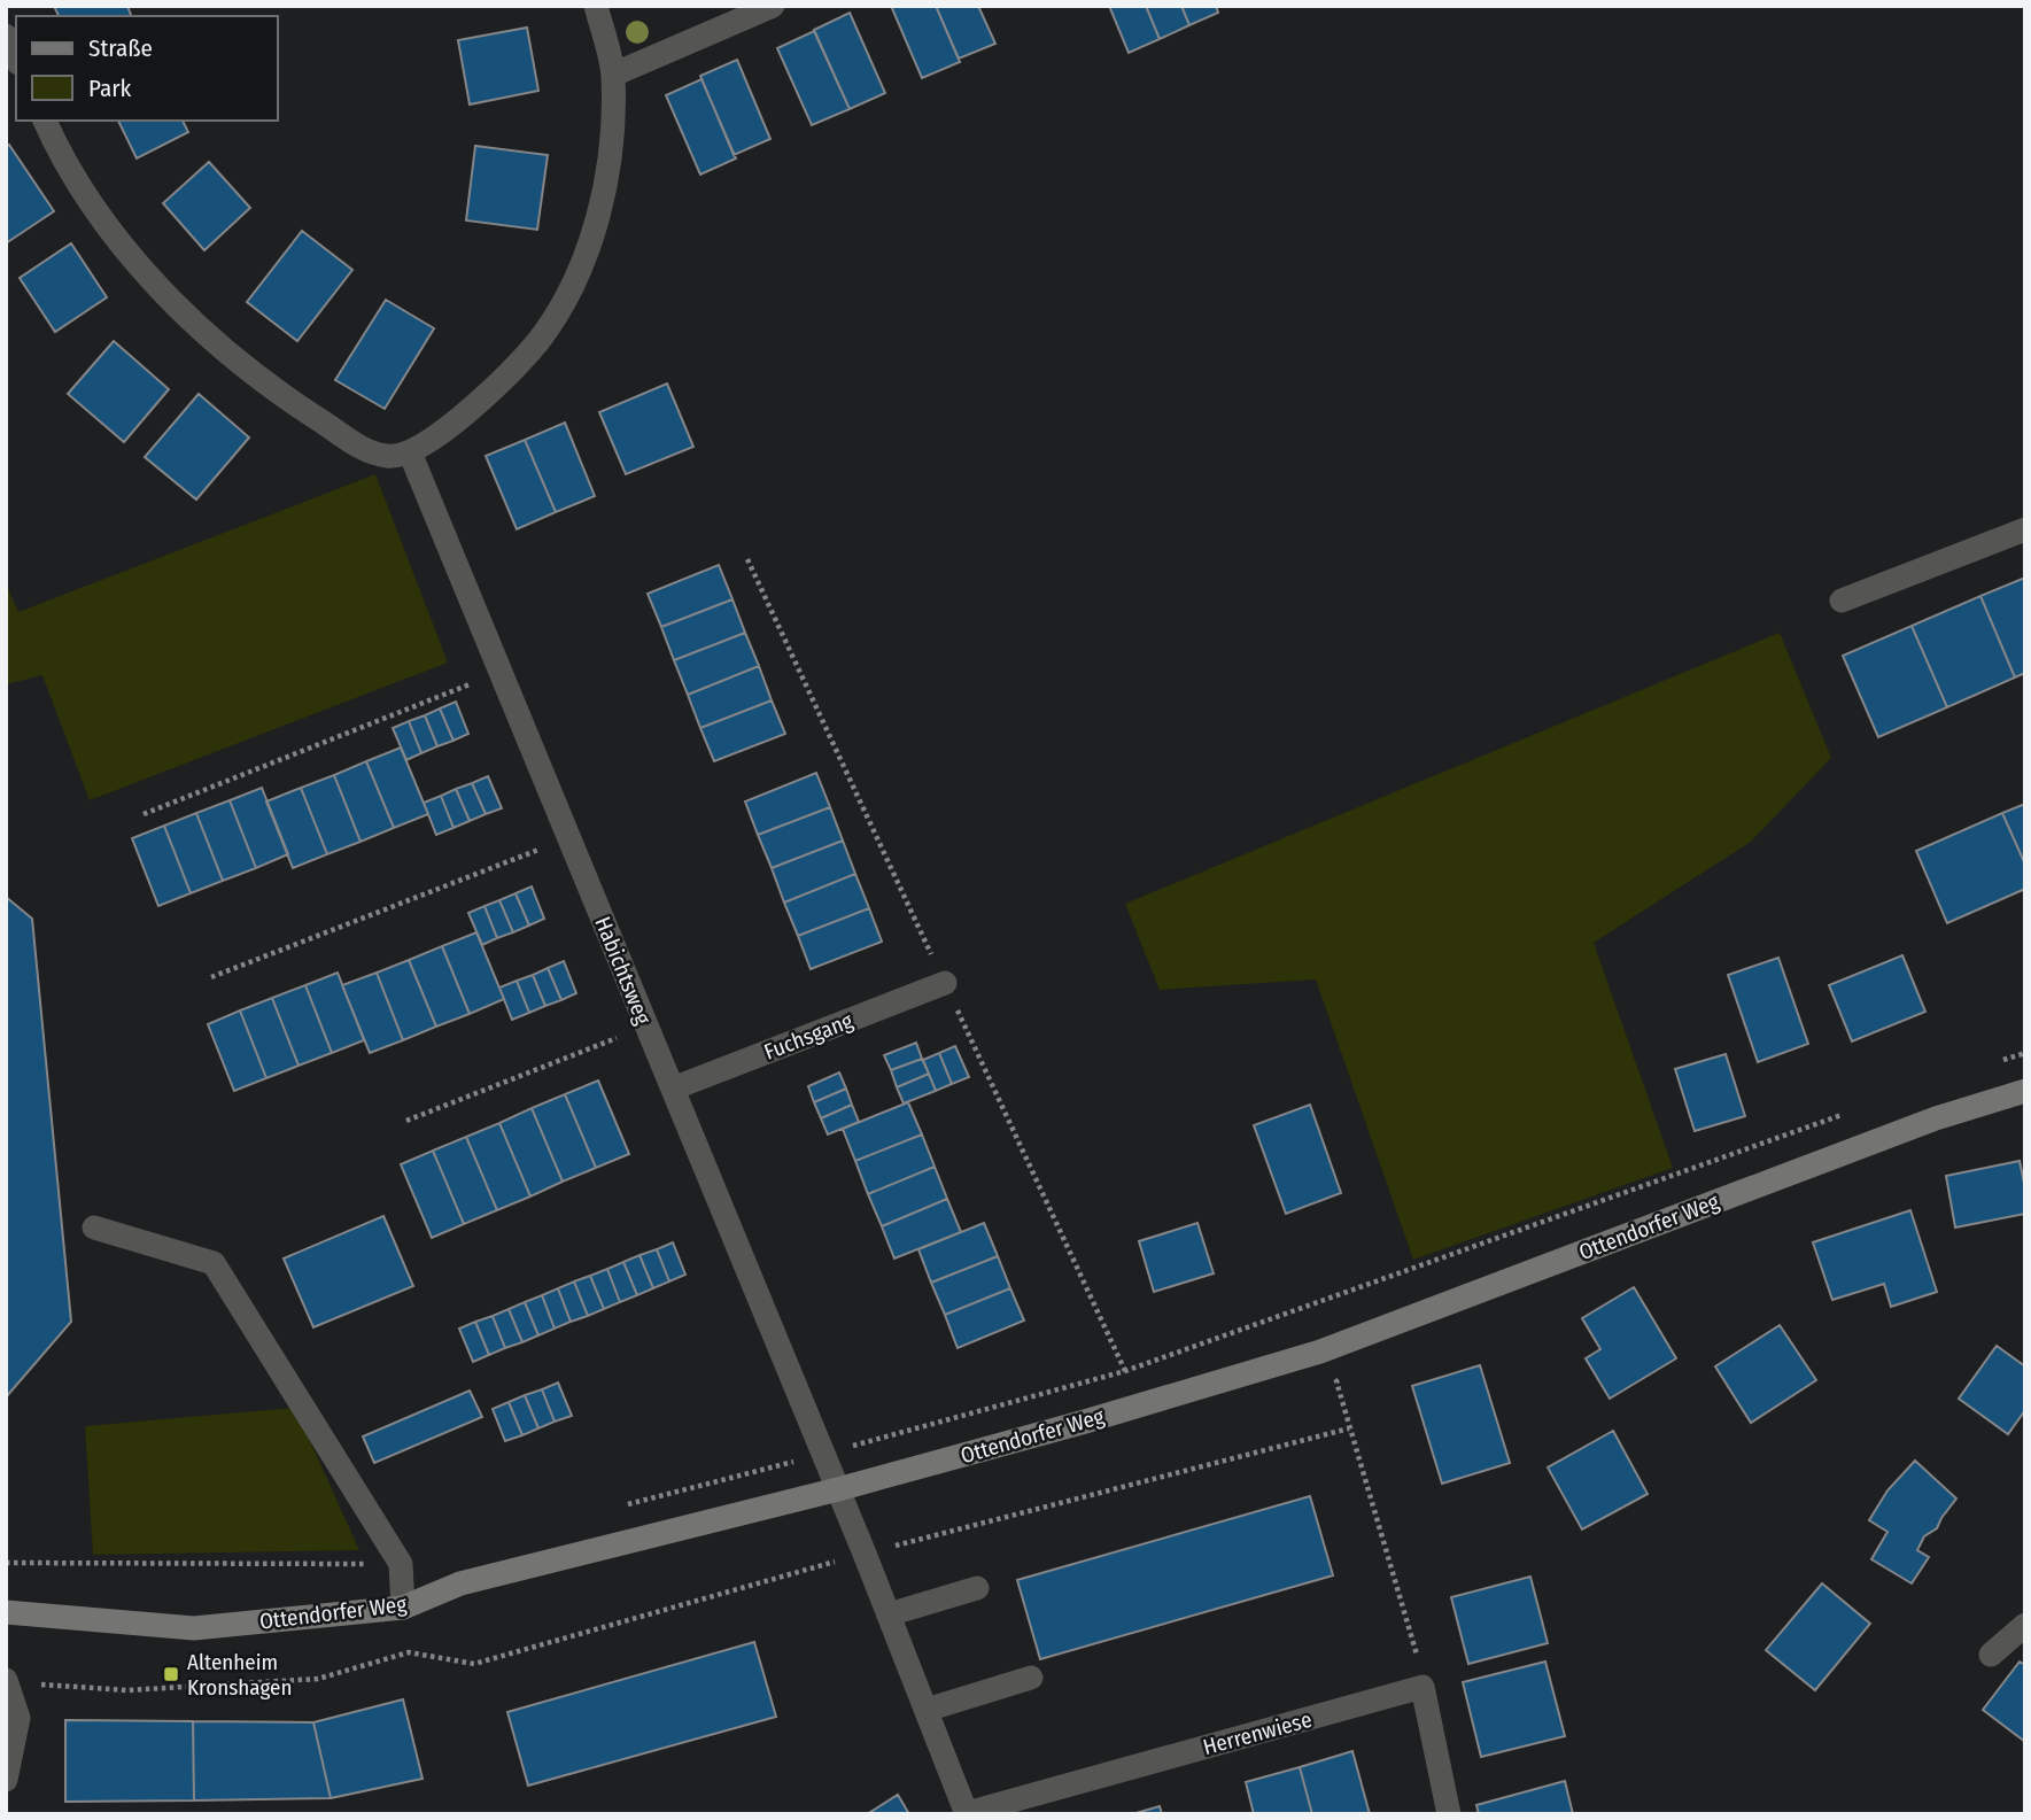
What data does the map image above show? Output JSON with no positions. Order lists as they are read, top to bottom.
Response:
{
  "streets": {
    "main road": ["Ottendorfer Weg"],
    "street": ["Habichtsweg", "Fuchsgang", "Herrenwiese"]
  },
  "crossings": [
    ["Habichtsweg", "Fuchsgang"],
    ["Habichtsweg", "Ottendorfer Weg"],
    ["Habichtsweg", "Herrenwiese"],
    ["Ottendorfer Weg", "Herrenwiese"]
  ],
  "places": {
    "transit": ["Altenheim Kronshagen"]
  },
  "legend": ["Straße", "Park"]
}
